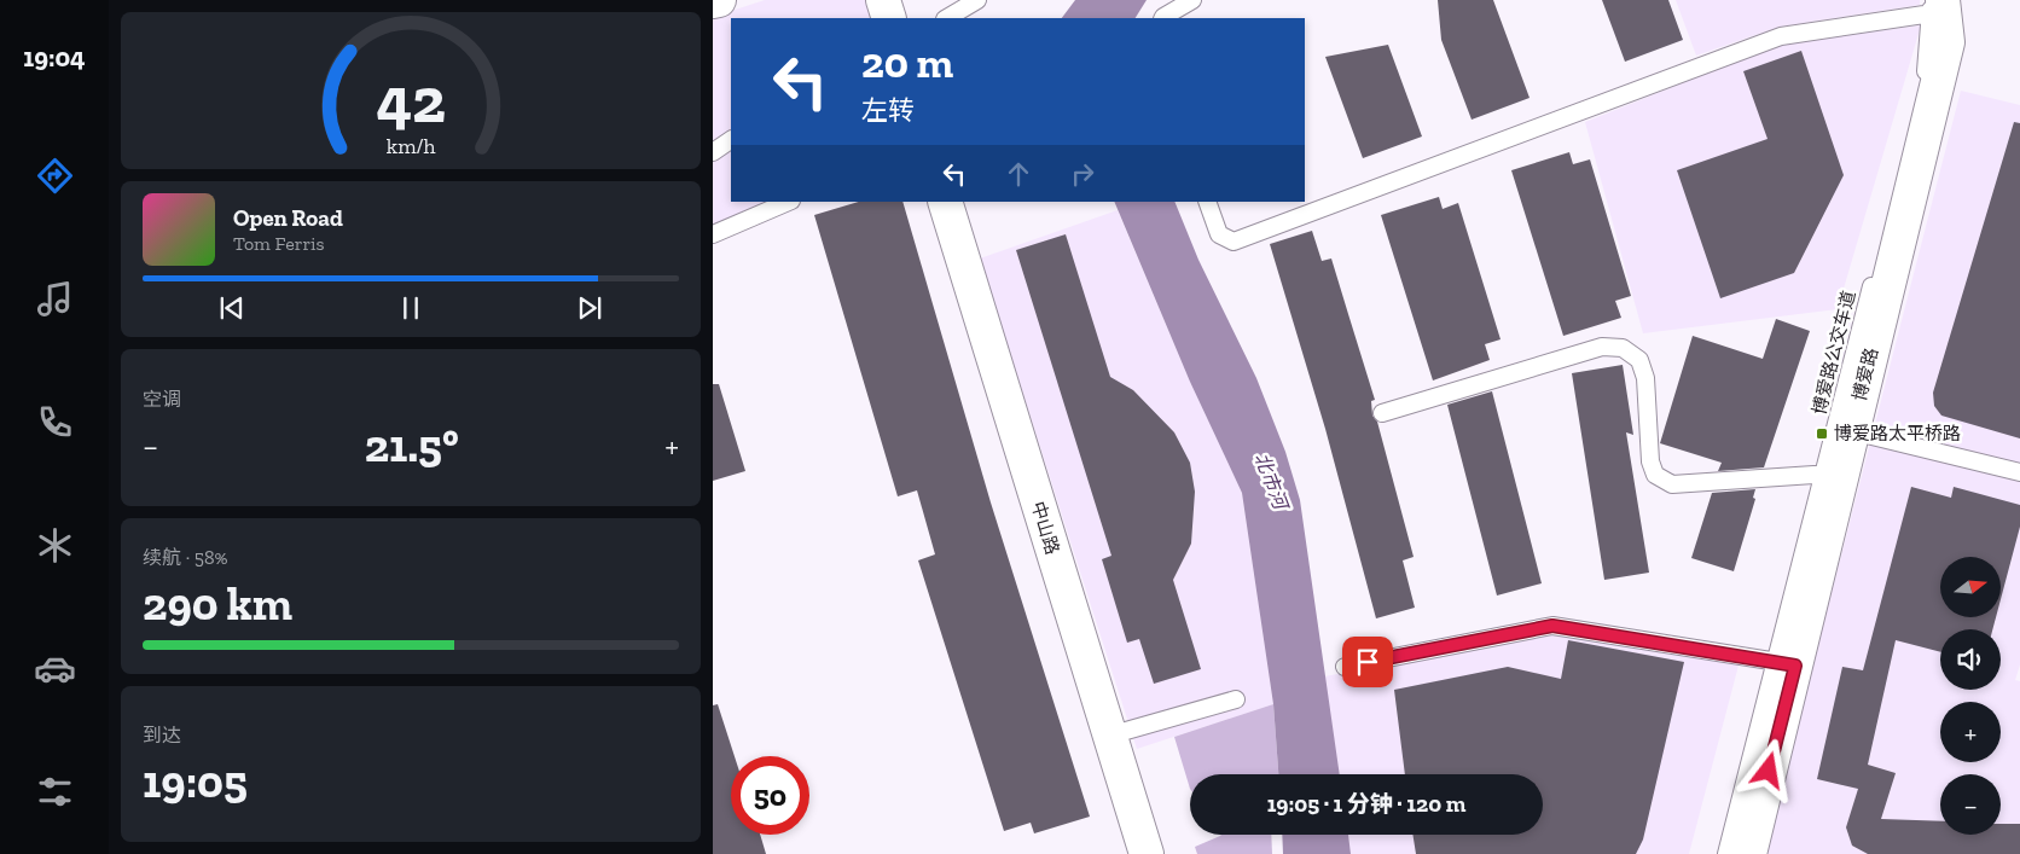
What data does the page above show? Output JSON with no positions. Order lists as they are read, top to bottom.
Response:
{
  "streets": {
    "main road": ["博爱路", "中山路"],
    "lane": ["博爱路公交车道"]
  },
  "crossings": [
    ["博爱路公交车道", "博爱路"]
  ],
  "water": ["北市河"],
  "places": {
    "transit": ["博爱路太平桥路"]
  },
  "north": "right",
  "page": {
    "tabs": "19:04",
    "turn": ["20 m", "左转"],
    "song": ["Open Road", "Tom Ferris"],
    "tile": [
      "空调",
      ["续航 · 58%", "290 km"],
      ["到达", "19:05"]
    ],
    "heat": ["−", "21.5°", "+"],
    "map_buttons": ["+", "−"],
    "limit": "50",
    "trip": "19:05 · 1 分钟 · 120 m",
    "gauge": ["42", "km/h"]
  }
}
